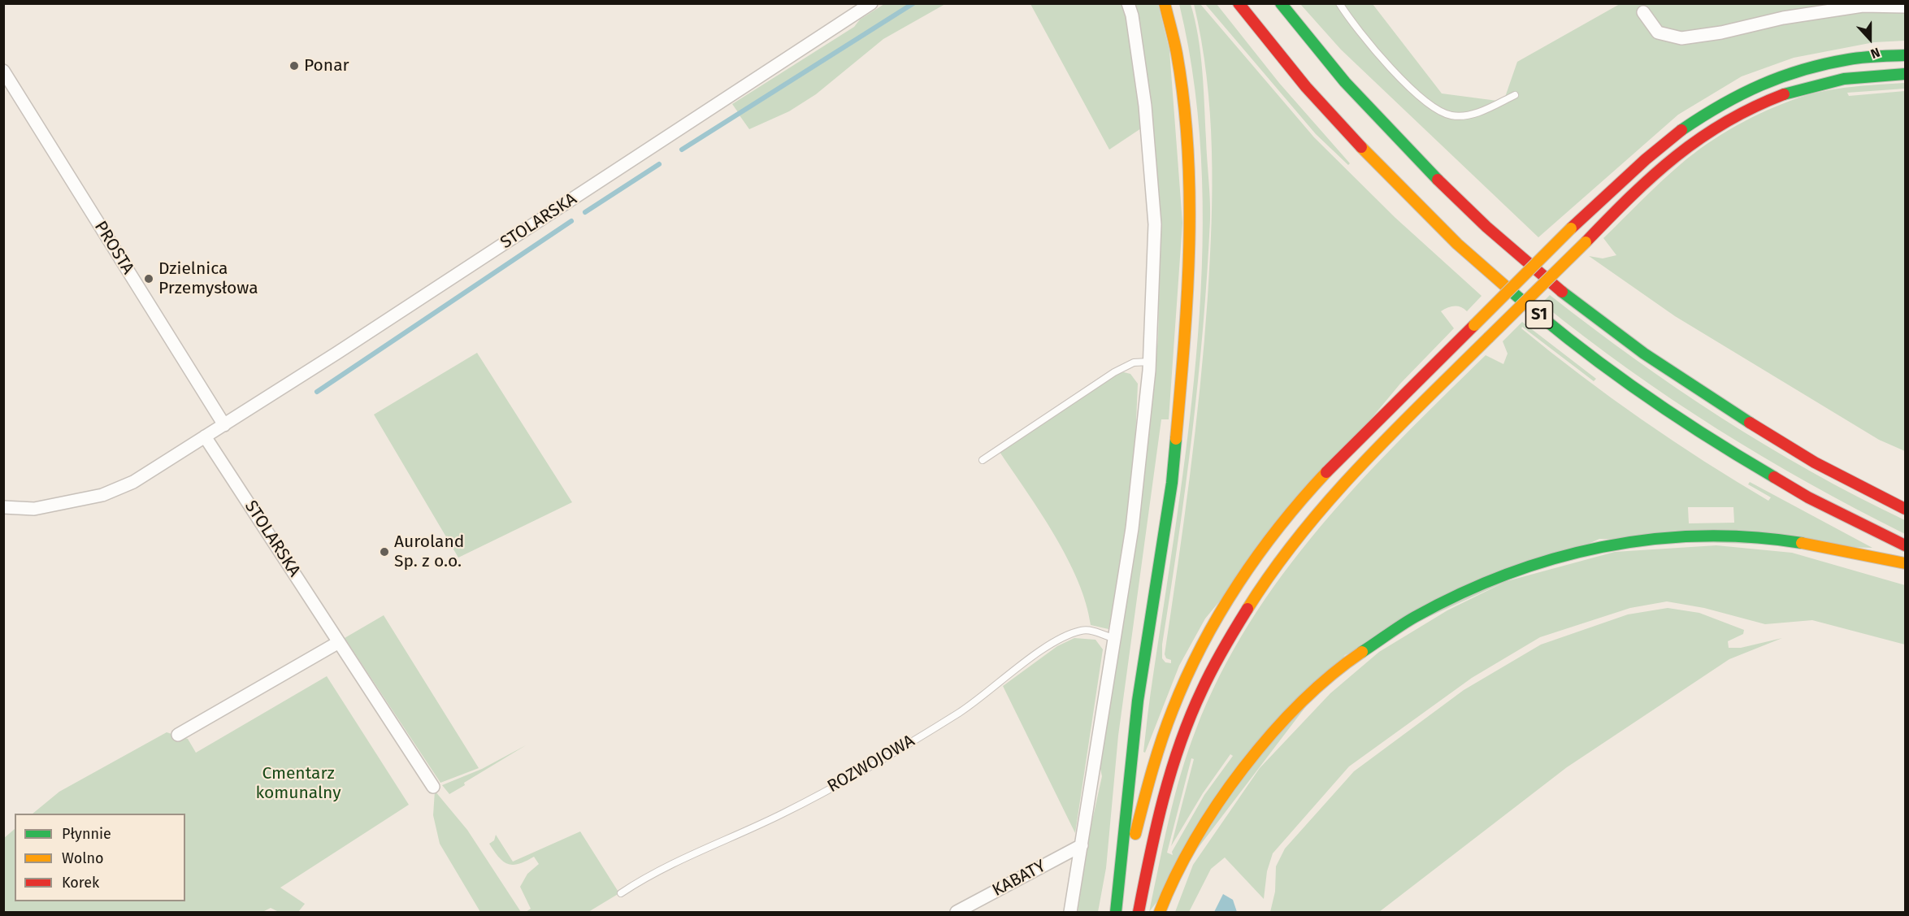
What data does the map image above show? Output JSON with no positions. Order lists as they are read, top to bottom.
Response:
{
  "streets": {
    "highway": ["S1"],
    "street": ["STOLARSKA", "PROSTA", "KABATY"],
    "lane": ["ROZWOJOWA"]
  },
  "crossings": [
    ["STOLARSKA", "PROSTA"]
  ],
  "parks": ["Cmentarz komunalny"],
  "places": ["Ponar", "Dzielnica Przemysłowa", "Auroland Sp. z o.o."],
  "legend": ["Płynnie", "Wolno", "Korek"],
  "north": "bottom"
}
